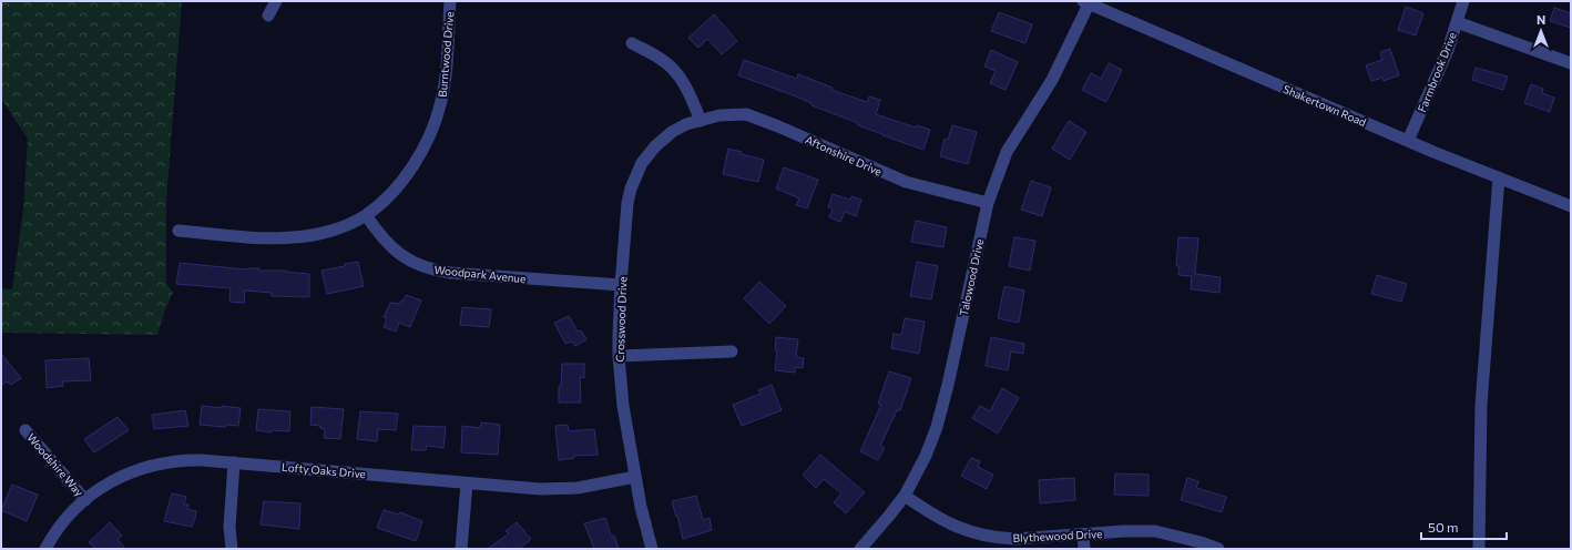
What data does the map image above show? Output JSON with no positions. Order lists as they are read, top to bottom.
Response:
{
  "streets": {
    "street": [
      "Burntwood Drive",
      "Farmbrook Drive",
      "Shakertown Road",
      "Aftonshire Drive",
      "Woodpark Avenue",
      "Talowood Drive",
      "Crosswood Drive",
      "Woodshire Way",
      "Lofty Oaks Drive",
      "Blythewood Drive"
    ]
  },
  "crossings": [
    ["Burntwood Drive", "Woodpark Avenue"],
    ["Farmbrook Drive", "Shakertown Road"],
    ["Shakertown Road", "Talowood Drive"],
    ["Aftonshire Drive", "Talowood Drive"],
    ["Aftonshire Drive", "Crosswood Drive"],
    ["Woodpark Avenue", "Crosswood Drive"],
    ["Talowood Drive", "Blythewood Drive"],
    ["Crosswood Drive", "Lofty Oaks Drive"],
    ["Woodshire Way", "Lofty Oaks Drive"]
  ],
  "scale_bar": "50 m",
  "north": "top"
}
